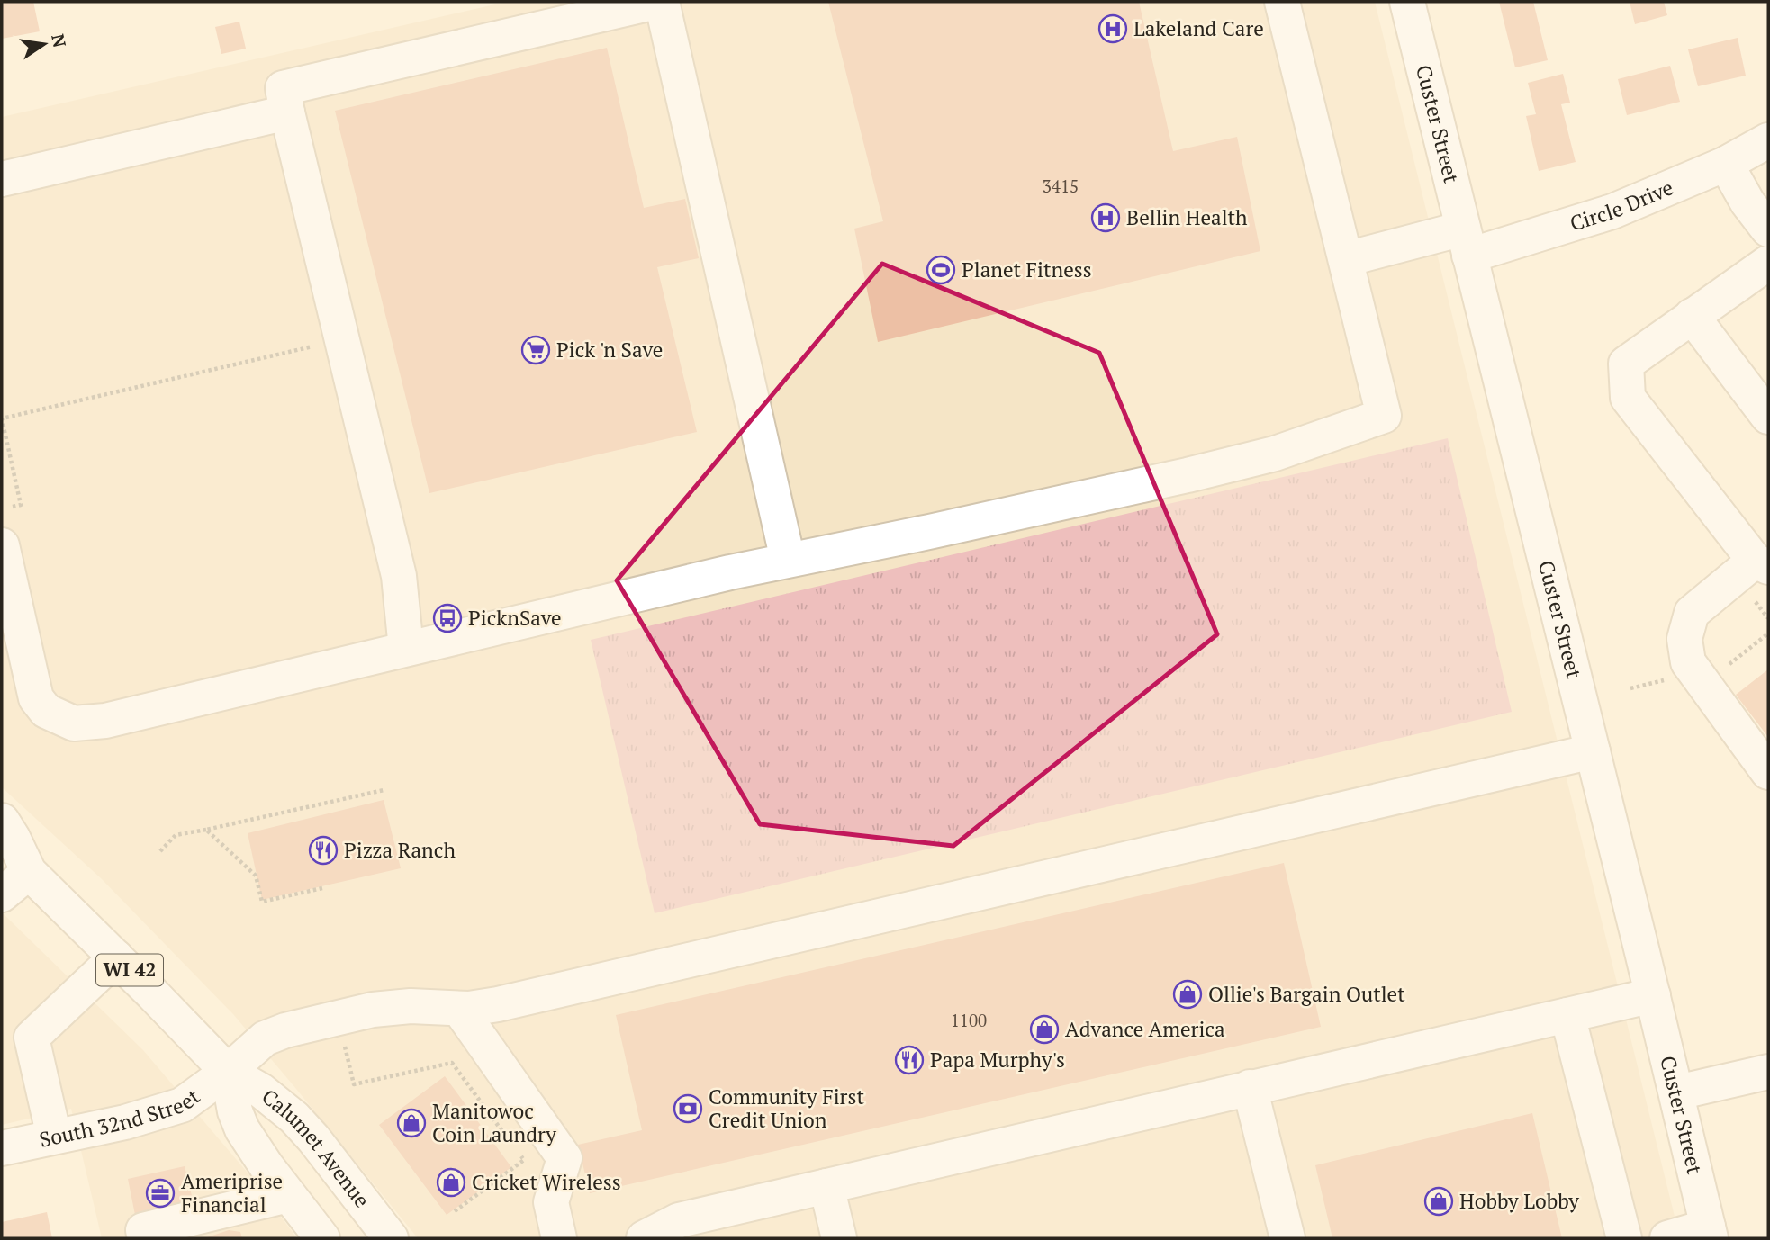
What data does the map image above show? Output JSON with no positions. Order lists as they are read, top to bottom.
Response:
{
  "streets": {
    "street": [
      "Custer Street",
      "Circle Drive",
      "WI 42",
      "South 32nd Street",
      "Calumet Avenue"
    ]
  },
  "crossings": [
    ["Custer Street", "Circle Drive"],
    ["Custer Street", "South 32nd Street"],
    ["South 32nd Street", "Calumet Avenue"]
  ],
  "places": {
    "hospital": ["Lakeland Care", "Bellin Health"],
    "sports": ["Planet Fitness"],
    "supermarket": ["Pick 'n Save"],
    "bus stop": ["PicknSave"],
    "restaurant": ["Pizza Ranch", "Papa Murphy's"],
    "shop": [
      "Ollie's Bargain Outlet",
      "Advance America",
      "Manitowoc Coin Laundry",
      "Cricket Wireless",
      "Hobby Lobby"
    ],
    "bank": ["Community First Credit Union"],
    "office": ["Ameriprise Financial"]
  },
  "house_numbers": ["3415", "1100"],
  "north": "right"
}
